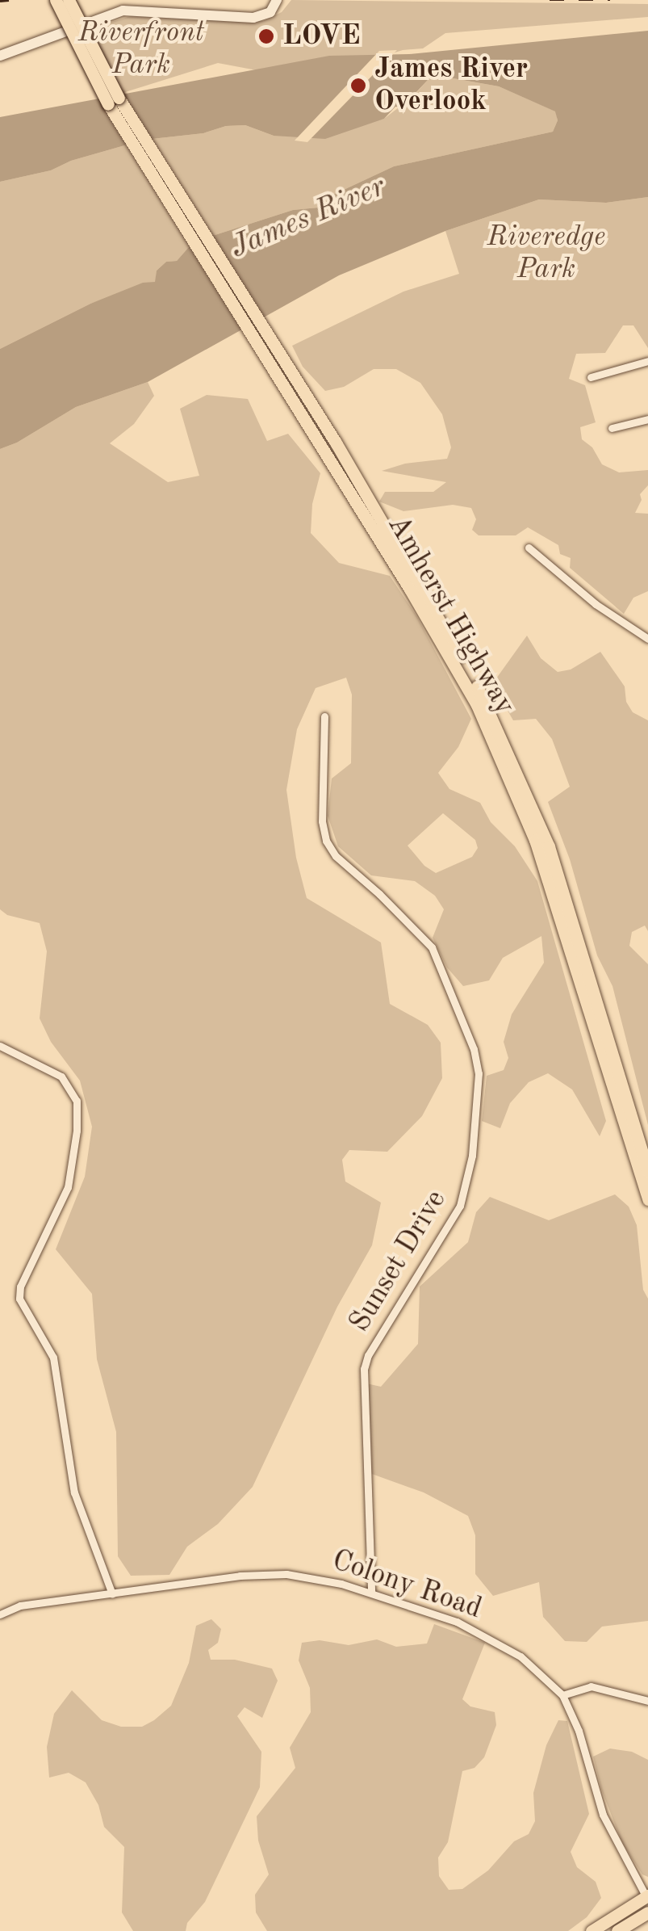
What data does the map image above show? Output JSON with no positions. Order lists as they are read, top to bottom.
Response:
{
  "streets": {
    "highway": ["Amherst Highway"],
    "street": ["Sunset Drive", "Colony Road"]
  },
  "crossings": [
    ["Sunset Drive", "Colony Road"]
  ],
  "water": ["James River"],
  "parks": ["Riverfront Park", "Riveredge Park"],
  "places": ["LOVE", "James River Overlook"]
}
